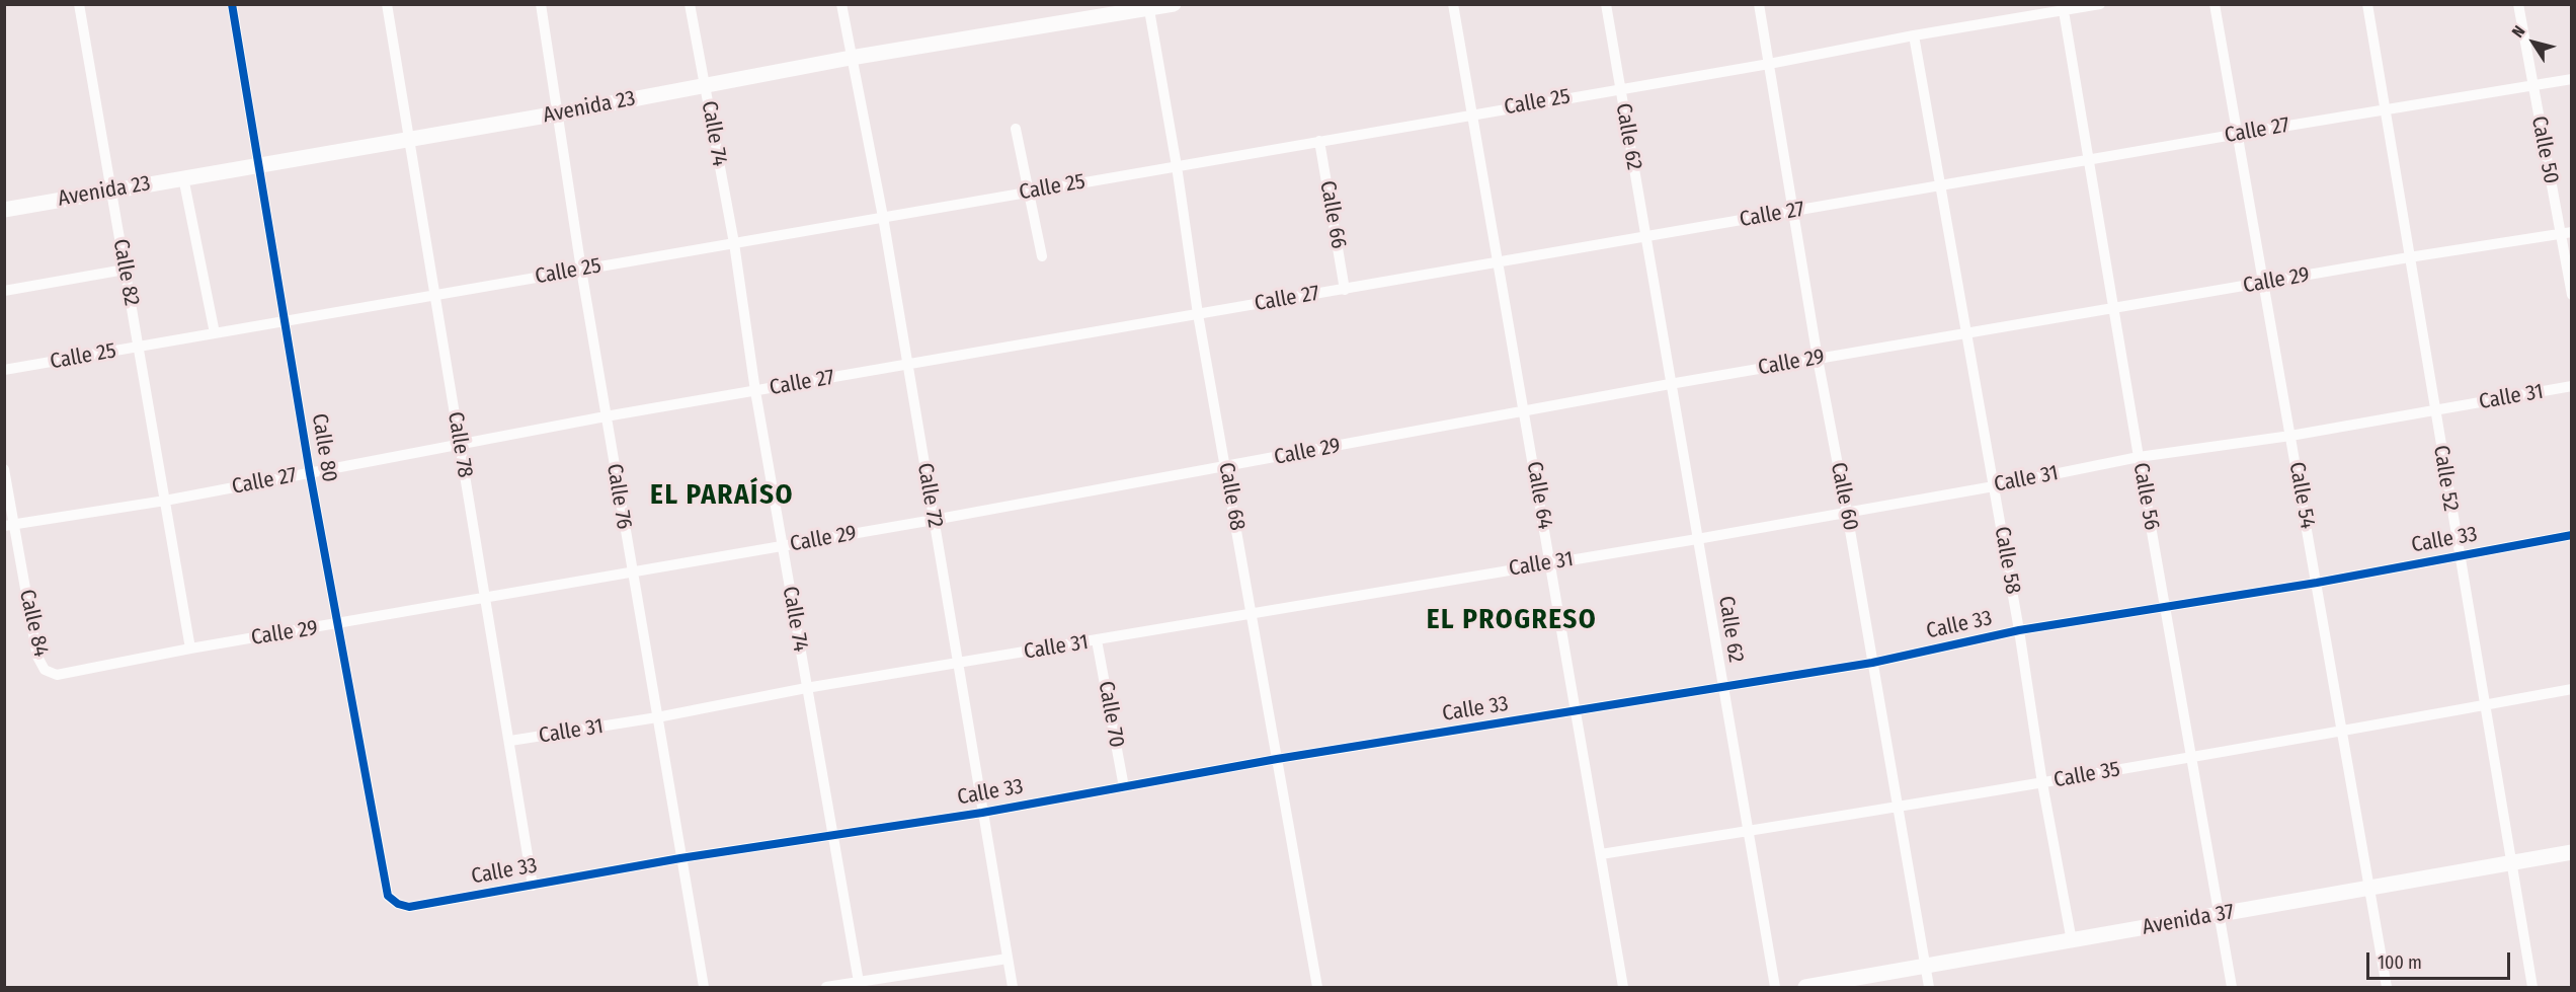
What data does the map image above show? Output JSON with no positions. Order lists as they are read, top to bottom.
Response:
{
  "streets": {
    "street": [
      "Calle 25",
      "Avenida 23",
      "Calle 27",
      "Calle 74",
      "Calle 62",
      "Calle 50",
      "Calle 66",
      "Calle 82",
      "Calle 29",
      "Calle 31",
      "Calle 78",
      "Calle 80",
      "Calle 52",
      "Calle 72",
      "Calle 64",
      "Calle 54",
      "Calle 76",
      "Calle 68",
      "Calle 60",
      "Calle 56",
      "Calle 33",
      "Calle 58",
      "Calle 84",
      "Calle 70",
      "Calle 35",
      "Avenida 37"
    ]
  },
  "crossings": [
    ["Calle 25", "Calle 74"],
    ["Calle 25", "Calle 62"],
    ["Calle 25", "Calle 66"],
    ["Calle 25", "Calle 82"],
    ["Calle 25", "Calle 78"],
    ["Calle 25", "Calle 80"],
    ["Calle 25", "Calle 72"],
    ["Calle 25", "Calle 64"],
    ["Calle 25", "Calle 76"],
    ["Calle 25", "Calle 68"],
    ["Calle 25", "Calle 60"],
    ["Calle 25", "Calle 56"],
    ["Calle 25", "Calle 58"],
    ["Avenida 23", "Calle 74"],
    ["Avenida 23", "Calle 82"],
    ["Avenida 23", "Calle 78"],
    ["Avenida 23", "Calle 80"],
    ["Avenida 23", "Calle 72"],
    ["Avenida 23", "Calle 76"],
    ["Avenida 23", "Calle 68"],
    ["Calle 27", "Calle 74"],
    ["Calle 27", "Calle 62"],
    ["Calle 27", "Calle 50"],
    ["Calle 27", "Calle 66"],
    ["Calle 27", "Calle 82"],
    ["Calle 27", "Calle 78"],
    ["Calle 27", "Calle 80"],
    ["Calle 27", "Calle 52"],
    ["Calle 27", "Calle 72"],
    ["Calle 27", "Calle 64"],
    ["Calle 27", "Calle 54"],
    ["Calle 27", "Calle 76"],
    ["Calle 27", "Calle 68"],
    ["Calle 27", "Calle 60"],
    ["Calle 27", "Calle 56"],
    ["Calle 27", "Calle 58"],
    ["Calle 27", "Calle 84"],
    ["Calle 74", "Calle 29"],
    ["Calle 74", "Calle 31"],
    ["Calle 74", "Calle 33"],
    ["Calle 62", "Calle 29"],
    ["Calle 62", "Calle 31"],
    ["Calle 62", "Calle 33"],
    ["Calle 62", "Calle 35"],
    ["Calle 50", "Calle 29"],
    ["Calle 82", "Calle 29"],
    ["Calle 29", "Calle 78"],
    ["Calle 29", "Calle 80"],
    ["Calle 29", "Calle 52"],
    ["Calle 29", "Calle 72"],
    ["Calle 29", "Calle 64"],
    ["Calle 29", "Calle 54"],
    ["Calle 29", "Calle 76"],
    ["Calle 29", "Calle 68"],
    ["Calle 29", "Calle 60"],
    ["Calle 29", "Calle 56"],
    ["Calle 29", "Calle 58"],
    ["Calle 29", "Calle 84"],
    ["Calle 31", "Calle 78"],
    ["Calle 31", "Calle 52"],
    ["Calle 31", "Calle 72"],
    ["Calle 31", "Calle 64"],
    ["Calle 31", "Calle 54"],
    ["Calle 31", "Calle 76"],
    ["Calle 31", "Calle 68"],
    ["Calle 31", "Calle 60"],
    ["Calle 31", "Calle 56"],
    ["Calle 31", "Calle 58"],
    ["Calle 31", "Calle 70"],
    ["Calle 78", "Calle 33"],
    ["Calle 80", "Calle 33"],
    ["Calle 52", "Calle 33"],
    ["Calle 52", "Calle 35"],
    ["Calle 52", "Avenida 37"],
    ["Calle 72", "Calle 33"],
    ["Calle 64", "Calle 33"],
    ["Calle 64", "Calle 35"],
    ["Calle 54", "Calle 33"],
    ["Calle 54", "Calle 35"],
    ["Calle 54", "Avenida 37"],
    ["Calle 76", "Calle 33"],
    ["Calle 68", "Calle 33"],
    ["Calle 60", "Calle 33"],
    ["Calle 60", "Calle 35"],
    ["Calle 60", "Avenida 37"],
    ["Calle 56", "Calle 33"],
    ["Calle 56", "Calle 35"],
    ["Calle 56", "Avenida 37"],
    ["Calle 33", "Calle 58"],
    ["Calle 33", "Calle 70"],
    ["Calle 58", "Calle 35"],
    ["Calle 58", "Avenida 37"]
  ],
  "districts": ["EL PARAÍSO", "EL PROGRESO"],
  "scale_bar": "100 m",
  "north": "top left"
}
